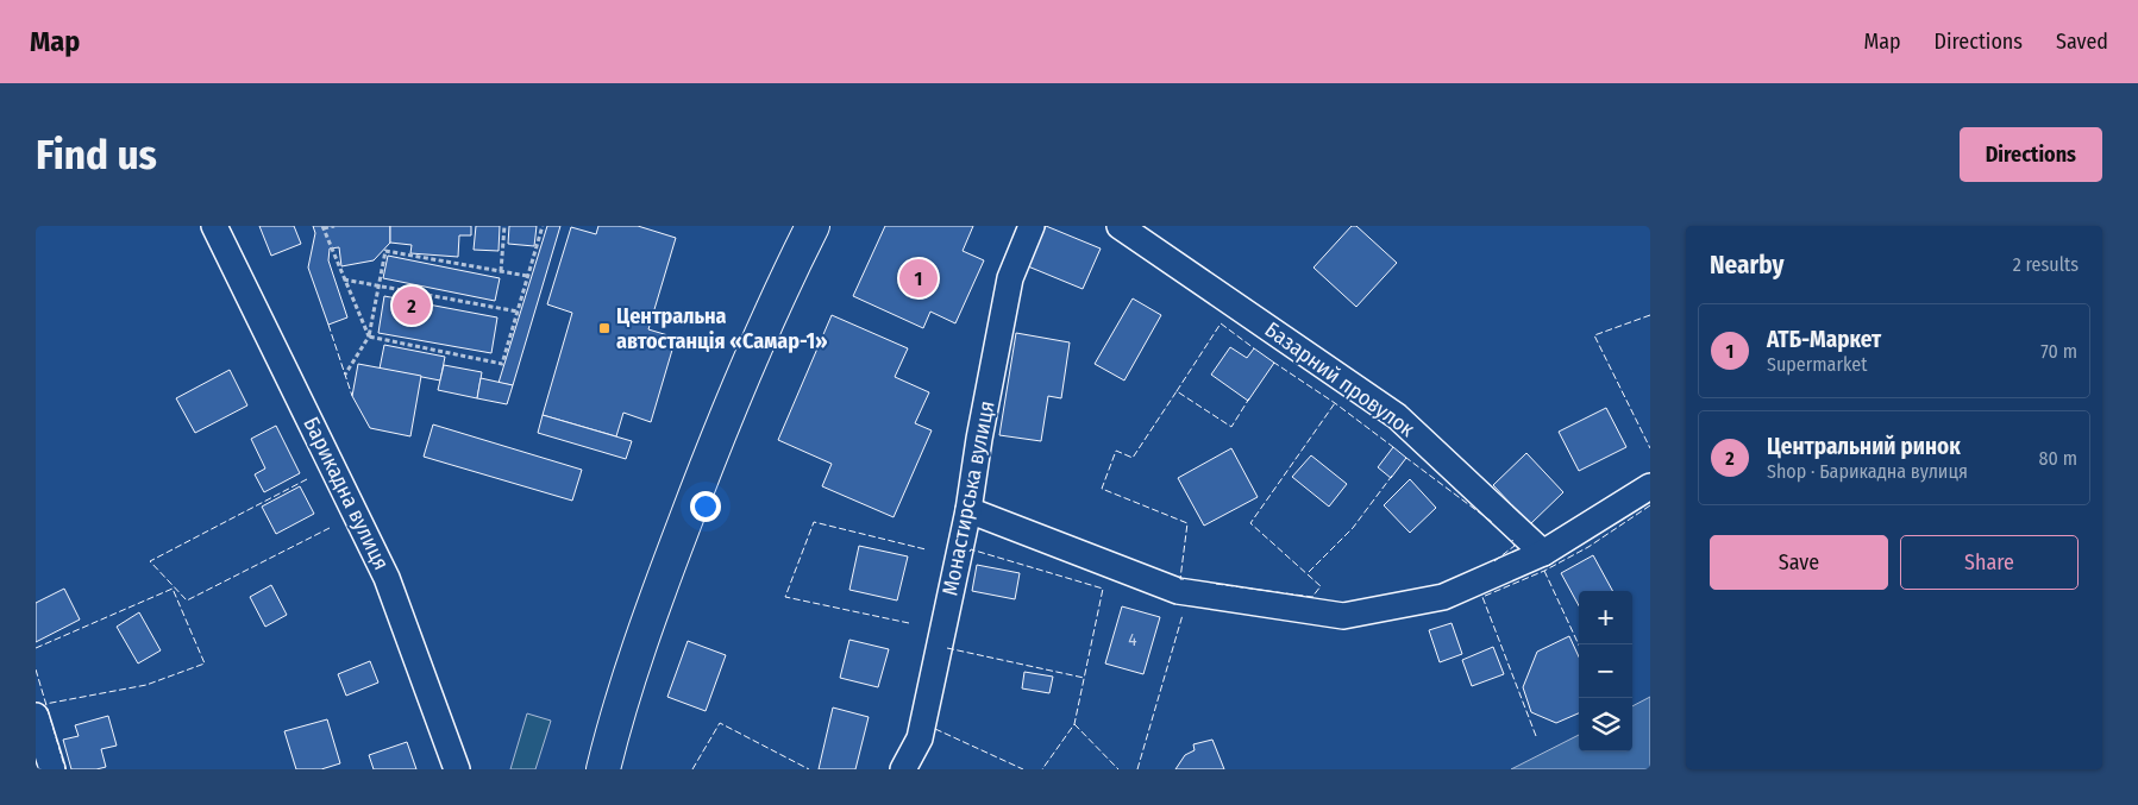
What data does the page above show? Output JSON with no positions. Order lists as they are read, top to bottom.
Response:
{
  "streets": {
    "street": ["Базарний провулок", "Барикадна вулиця", "Монастирська вулиця"]
  },
  "places": {
    "transit": ["Центральна автостанція «Самар-1»"]
  },
  "house_numbers": ["4"],
  "page": {
    "header": "Map",
    "nav": ["Map", "Directions", "Saved"],
    "buttons": [
      "Directions",
      ["Save", "Share"]
    ],
    "title": "Find us",
    "heading": ["Nearby", "2 results"],
    "pins": ["1", "2"],
    "list": [
      {
        "mark": "1",
        "name": "АТБ-Маркет",
        "note": "Supermarket",
        "value": "70 m"
      },
      {
        "mark": "2",
        "name": "Центральний ринок",
        "note": "Shop · Барикадна вулиця",
        "value": "80 m"
      }
    ],
    "map_buttons": ["+", "−"]
  }
}
